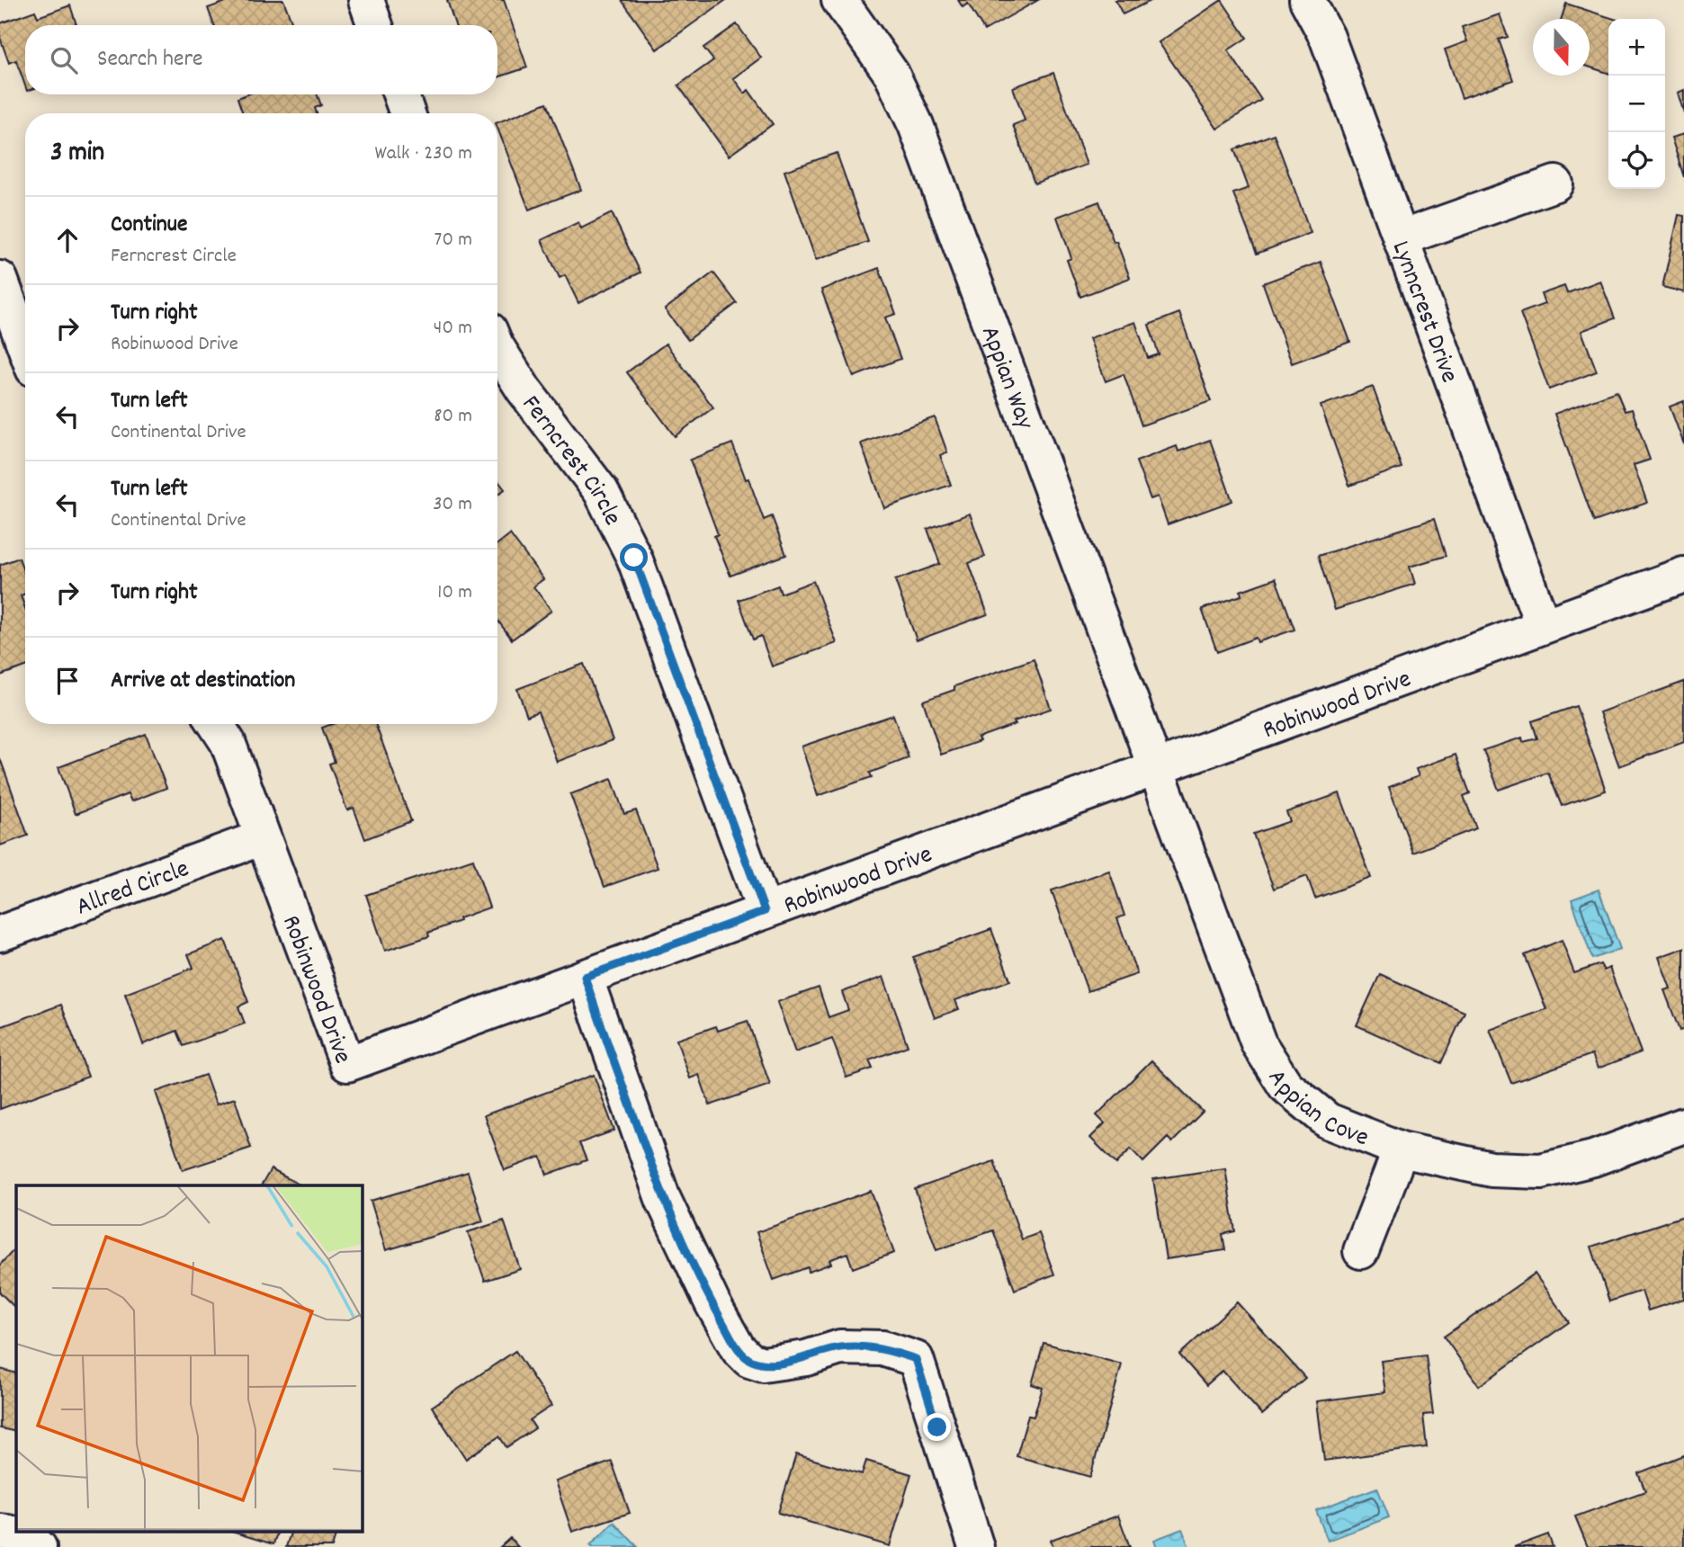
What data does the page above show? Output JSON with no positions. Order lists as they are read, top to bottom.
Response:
{
  "streets": {
    "street": [
      "Lynncrest Drive",
      "Appian Way",
      "Ferncrest Circle",
      "Robinwood Drive",
      "Allred Circle",
      "Appian Cove"
    ]
  },
  "crossings": [
    ["Lynncrest Drive", "Robinwood Drive"],
    ["Appian Way", "Robinwood Drive"],
    ["Appian Way", "Appian Cove"],
    ["Ferncrest Circle", "Robinwood Drive"],
    ["Robinwood Drive", "Allred Circle"],
    ["Robinwood Drive", "Appian Cove"]
  ],
  "north": "bottom",
  "page": {
    "map_buttons": ["+", "−"],
    "search": "Search here",
    "heading": ["3 min", "Walk · 230 m"],
    "list": [
      ["Continue", "Ferncrest Circle", "70 m"],
      ["Turn right", "Robinwood Drive", "40 m"],
      ["Turn left", "Continental Drive", "80 m"],
      ["Turn left", "Continental Drive", "30 m"],
      ["Turn right", "10 m"],
      "Arrive at destination"
    ]
  }
}
